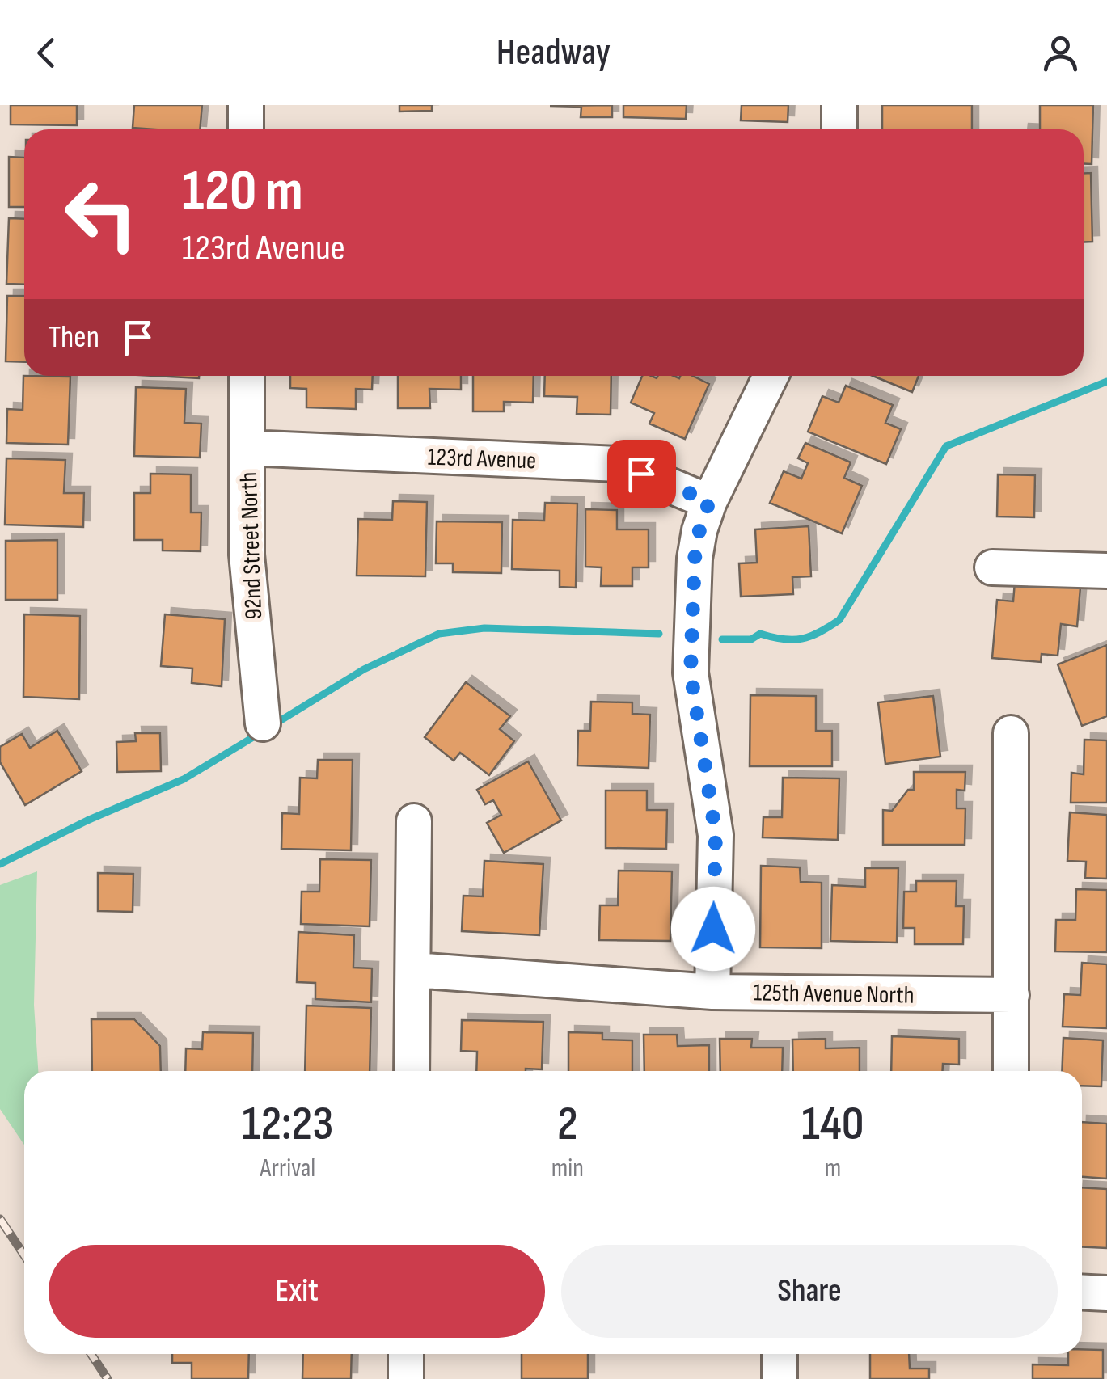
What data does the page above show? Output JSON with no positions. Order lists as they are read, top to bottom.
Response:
{
  "streets": {
    "street": ["123rd Avenue", "92nd Street North", "125th Avenue North"]
  },
  "crossings": [
    ["123rd Avenue", "92nd Street North"]
  ],
  "page": {
    "header": "Headway",
    "turn": ["120 m", "123rd Avenue"],
    "then": "Then",
    "eta": [
      "12:23",
      "Arrival",
      "2",
      "min",
      "140",
      "m"
    ],
    "buttons": ["Exit", "Share"]
  }
}
